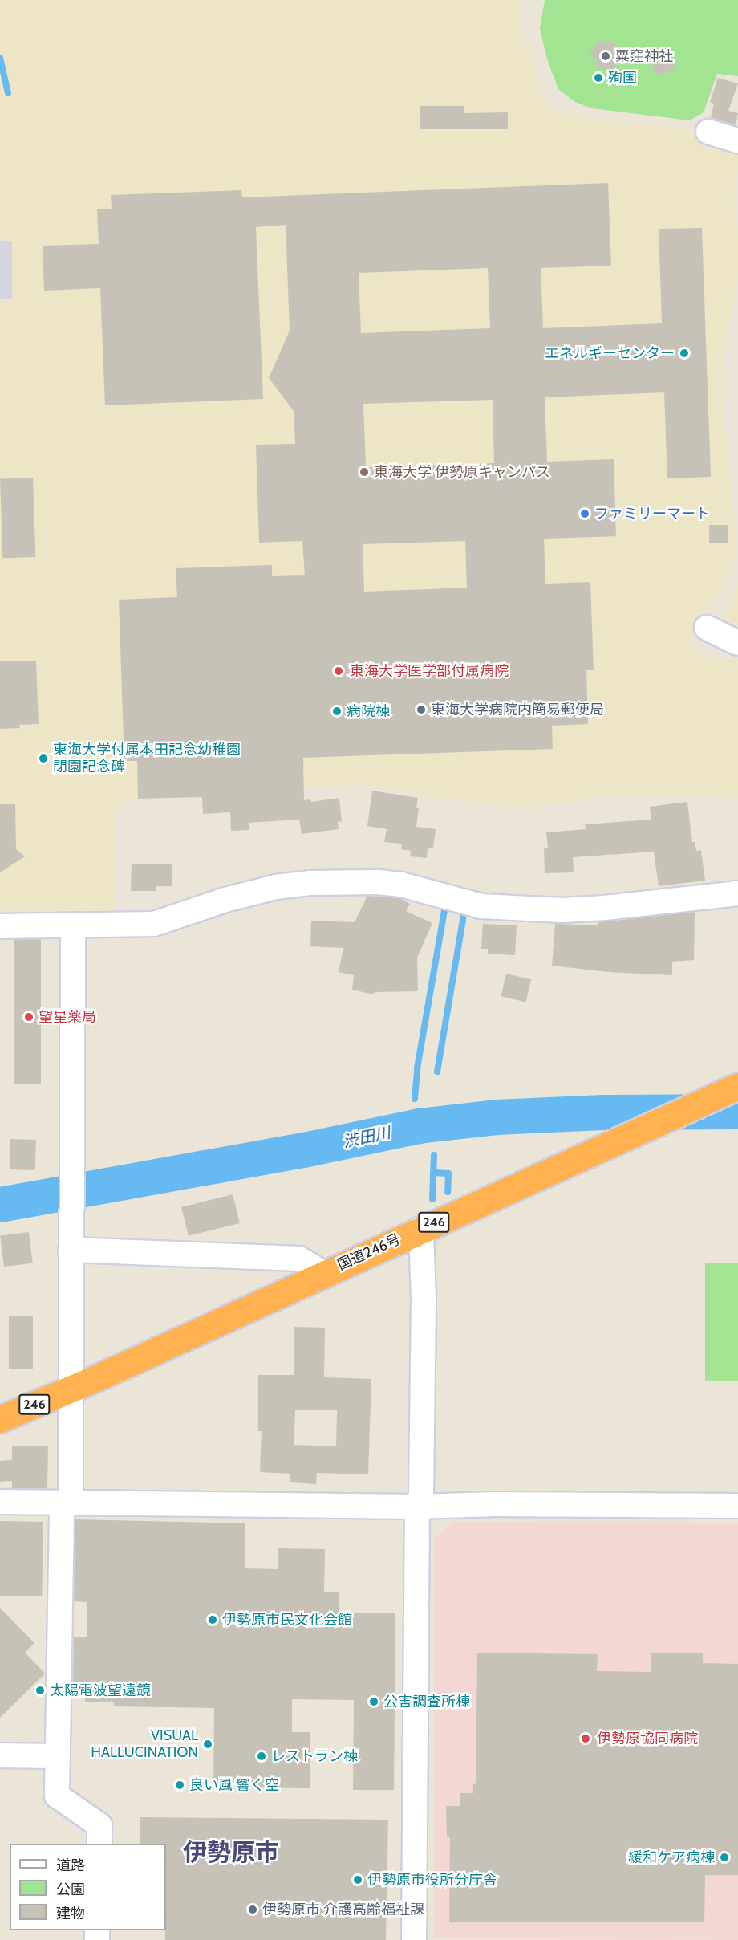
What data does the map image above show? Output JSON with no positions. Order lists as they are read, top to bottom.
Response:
{
  "streets": {
    "highway": ["246", "国道246号"]
  },
  "districts": ["伊勢原市"],
  "water": ["渋田川"],
  "places": [
    "粟窪神社",
    "殉国",
    "エネルギーセンター",
    "東海大学 伊勢原キャンパス",
    "ファミリーマート",
    "東海大学医学部付属病院",
    "東海大学病院内簡易郵便局",
    "病院棟",
    "東海大学付属本田記念幼稚園 閉園記念碑",
    "望星薬局",
    "伊勢原市民文化会館",
    "太陽電波望遠鏡",
    "公害調査所棟",
    "伊勢原協同病院",
    "VISUAL HALLUCINATION",
    "レストラン棟",
    "良い風 響く空",
    "緩和ケア病棟",
    "伊勢原市役所分庁舎",
    "伊勢原市 介護高齢福祉課"
  ],
  "legend": ["道路", "公園", "建物"]
}
